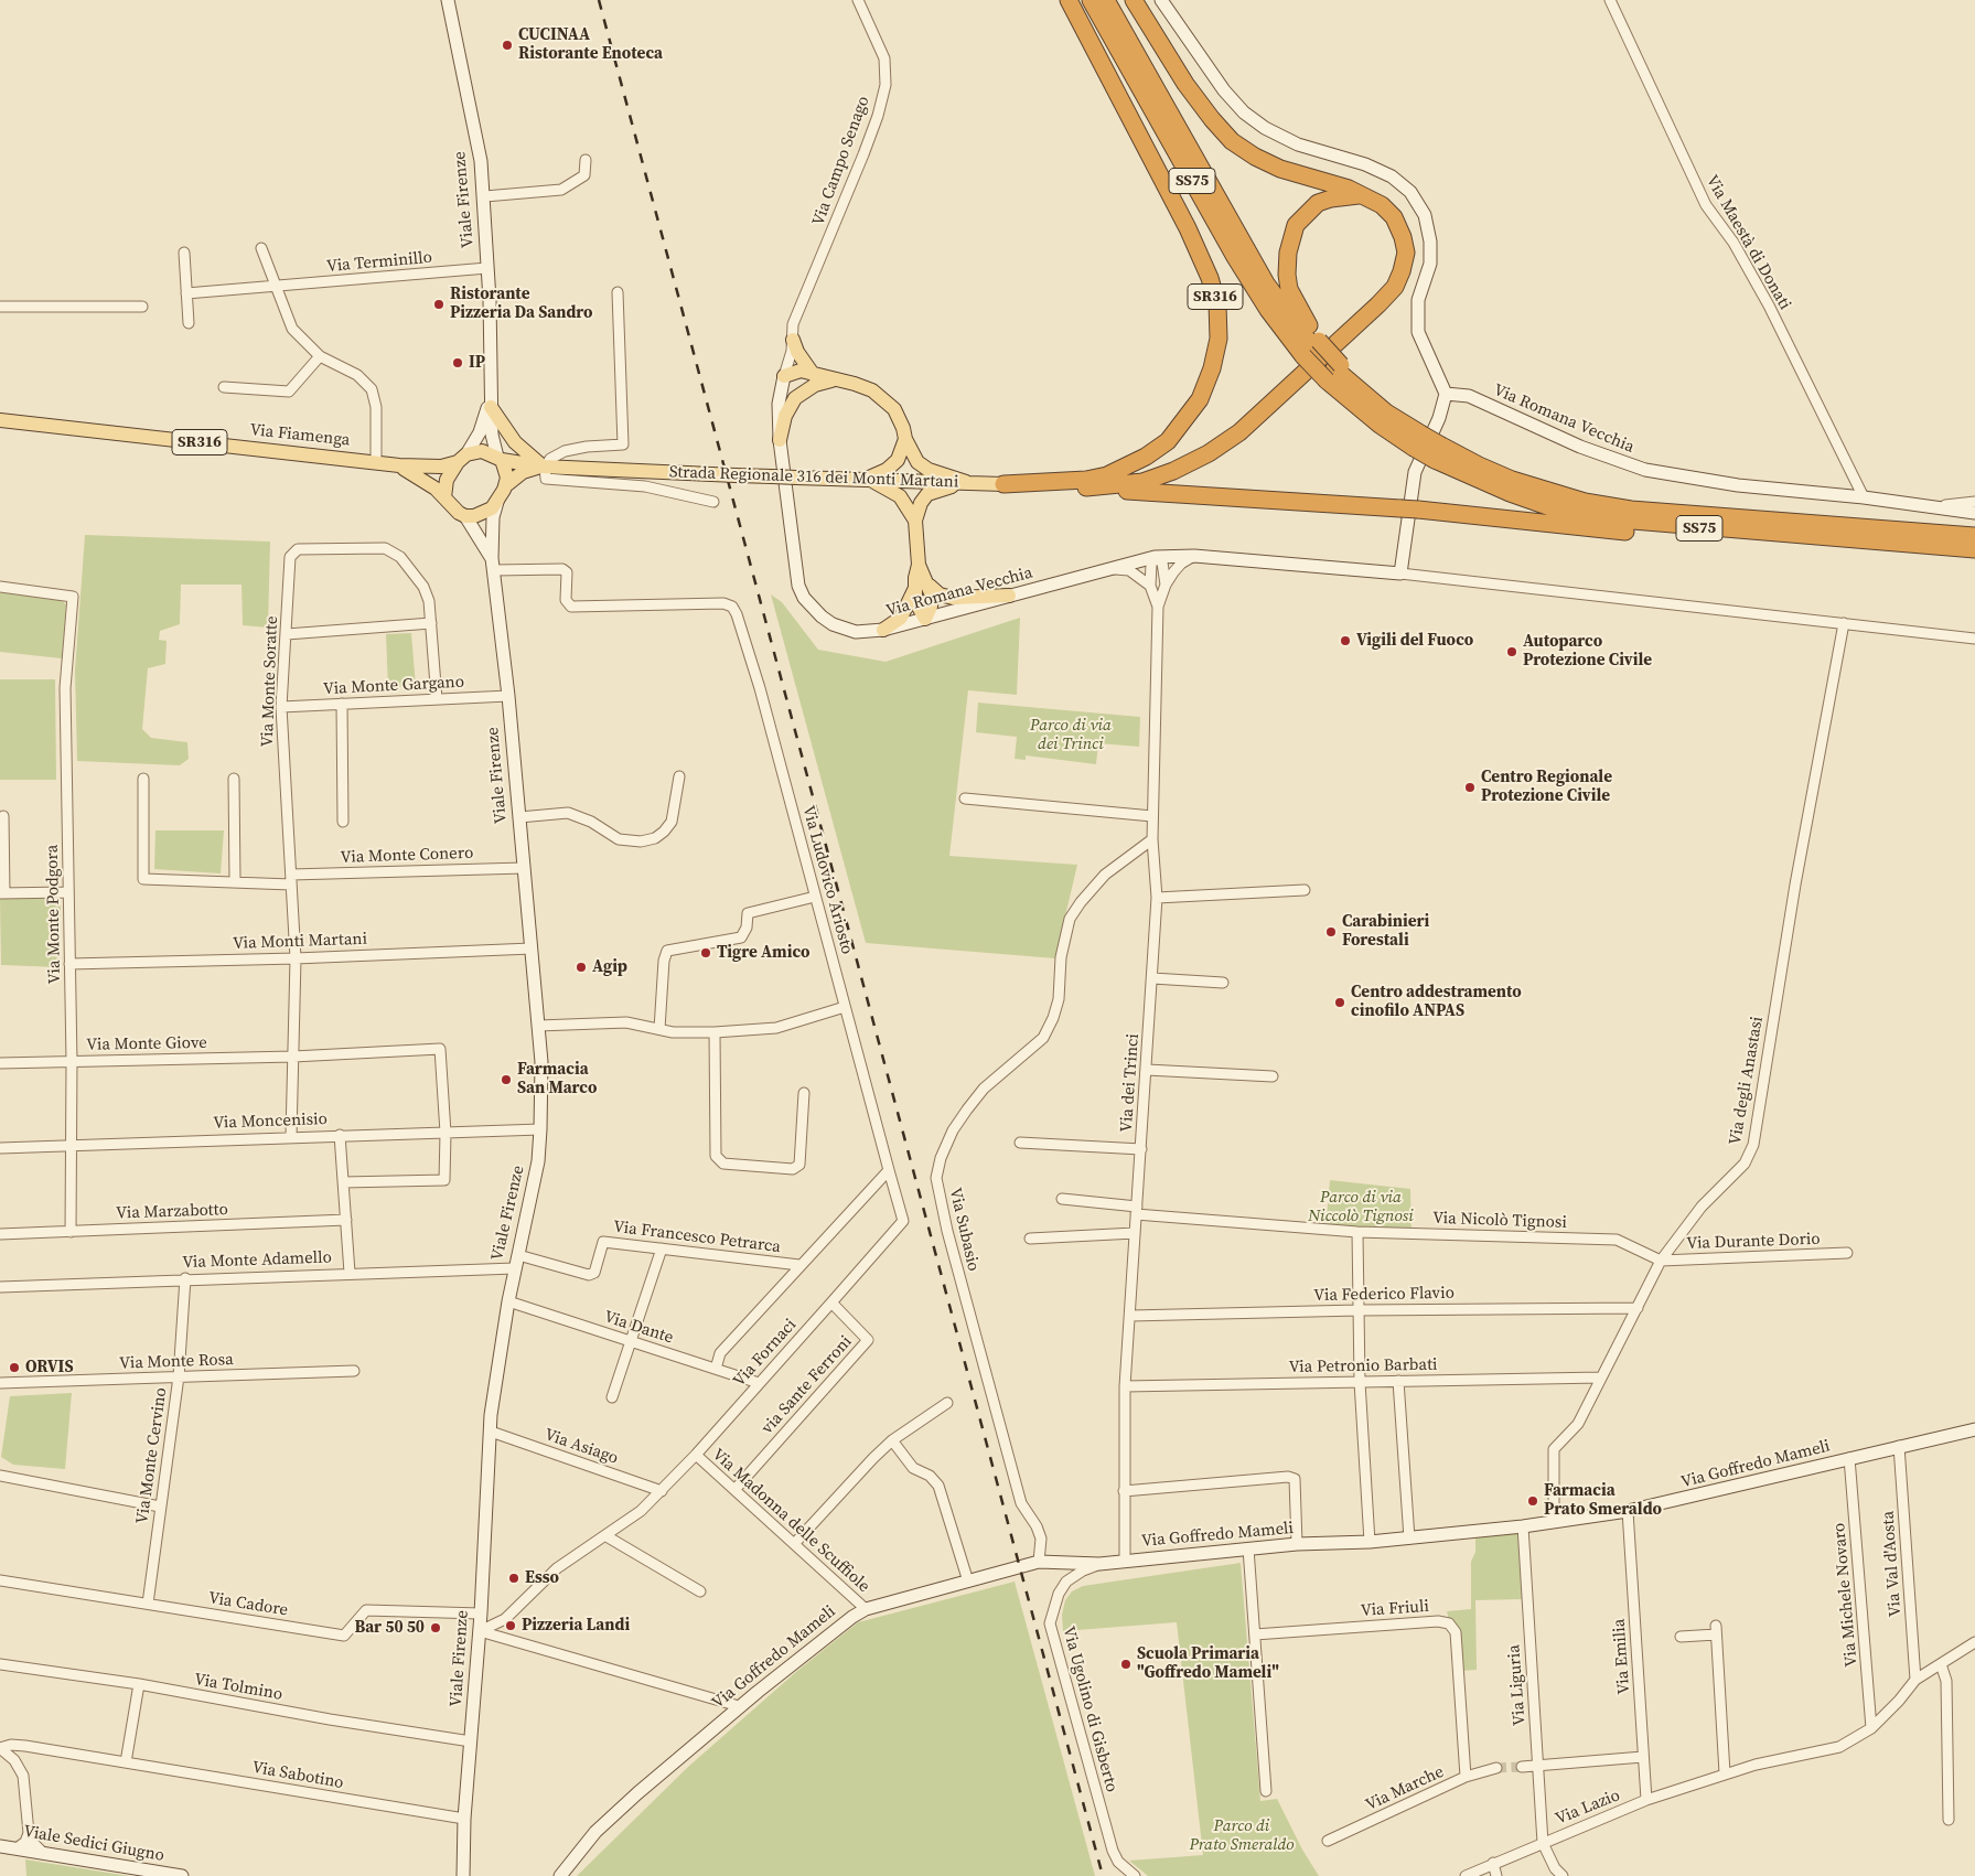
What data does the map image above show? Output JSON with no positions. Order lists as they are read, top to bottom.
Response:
{
  "streets": {
    "highway": ["SS75", "SR316", "Strada Regionale 316 dei Monti Martani"],
    "main road": [
      "Viale Firenze",
      "Via Romana Vecchia",
      "Via Fiamenga",
      "Via Goffredo Mameli",
      "Viale Sedici Giugno"
    ],
    "street": [
      "Via Campo Senago",
      "Via Maestà di Donati",
      "Via Terminillo",
      "Via Monte Soratte",
      "Via Monte Gargano",
      "Via Monte Conero",
      "Via Ludovico Ariosto",
      "Via Monte Podgora",
      "Via Monti Martani",
      "Via Monte Giove",
      "Via degli Anastasi",
      "Via dei Trinci",
      "Via Moncenisio",
      "Via Marzabotto",
      "Via Nicolò Tignosi",
      "Via Subasio",
      "Via Francesco Petrarca",
      "Via Durante Dorio",
      "Via Monte Adamello",
      "Via Federico Flavio",
      "Via Dante",
      "Via Fornaci",
      "Via Monte Rosa",
      "Via Petronio Barbati",
      "via Sante Ferroni",
      "Via Asiago",
      "Via Monte Cervino",
      "Via Madonna delle Scuffiole",
      "Via Val d'Aosta",
      "Via Michele Novaro",
      "Via Cadore",
      "Via Friuli",
      "Via Emilia",
      "Via Liguria",
      "Via Tolmino",
      "Via Ugolino di Gisberto",
      "Via Sabotino",
      "Via Marche",
      "Via Lazio"
    ]
  },
  "crossings": [
    ["Via Campo Senago", "Via Romana Vecchia"],
    ["SS75", "SR316"],
    ["Viale Firenze", "Via Terminillo"],
    ["Viale Firenze", "SR316"],
    ["Viale Firenze", "Via Fiamenga"],
    ["Viale Firenze", "Strada Regionale 316 dei Monti Martani"],
    ["Viale Firenze", "Via Monte Gargano"],
    ["Viale Firenze", "Via Monte Conero"],
    ["Viale Firenze", "Via Ludovico Ariosto"],
    ["Viale Firenze", "Via Monti Martani"],
    ["Viale Firenze", "Via Moncenisio"],
    ["Viale Firenze", "Via Francesco Petrarca"],
    ["Viale Firenze", "Via Monte Adamello"],
    ["Viale Firenze", "Via Dante"],
    ["Viale Firenze", "Via Fornaci"],
    ["Viale Firenze", "Via Asiago"],
    ["Viale Firenze", "Via Cadore"],
    ["Viale Firenze", "Via Tolmino"],
    ["Viale Firenze", "Via Sabotino"],
    ["Via Maestà di Donati", "Via Romana Vecchia"],
    ["SR316", "Via Fiamenga"],
    ["SR316", "Strada Regionale 316 dei Monti Martani"],
    ["Via Romana Vecchia", "Via degli Anastasi"],
    ["Via Romana Vecchia", "Via dei Trinci"],
    ["Via Fiamenga", "Strada Regionale 316 dei Monti Martani"],
    ["Via Monte Soratte", "Via Monte Gargano"],
    ["Via Monte Soratte", "Via Monte Conero"],
    ["Via Monte Soratte", "Via Monti Martani"],
    ["Via Ludovico Ariosto", "Via Fornaci"],
    ["Via Monte Podgora", "Via Monti Martani"],
    ["Via Monte Podgora", "Via Monte Giove"],
    ["Via Monte Podgora", "Via Moncenisio"],
    ["Via Monte Podgora", "Via Marzabotto"],
    ["Via Monte Giove", "Via Moncenisio"],
    ["Via degli Anastasi", "Via Nicolò Tignosi"],
    ["Via degli Anastasi", "Via Durante Dorio"],
    ["Via degli Anastasi", "Via Federico Flavio"],
    ["Via degli Anastasi", "Via Petronio Barbati"],
    ["Via degli Anastasi", "Via Goffredo Mameli"],
    ["Via dei Trinci", "Via Nicolò Tignosi"],
    ["Via dei Trinci", "Via Subasio"],
    ["Via dei Trinci", "Via Federico Flavio"],
    ["Via dei Trinci", "Via Petronio Barbati"],
    ["Via dei Trinci", "Via Goffredo Mameli"],
    ["Via Nicolò Tignosi", "Via Durante Dorio"],
    ["Via Subasio", "Via Goffredo Mameli"],
    ["Via Monte Adamello", "Via Monte Cervino"],
    ["Via Dante", "Via Fornaci"],
    ["Via Fornaci", "via Sante Ferroni"],
    ["Via Fornaci", "Via Asiago"],
    ["Via Fornaci", "Via Madonna delle Scuffiole"],
    ["Via Monte Rosa", "Via Monte Cervino"],
    ["via Sante Ferroni", "Via Madonna delle Scuffiole"],
    ["Via Monte Cervino", "Via Cadore"],
    ["Via Goffredo Mameli", "Via Madonna delle Scuffiole"],
    ["Via Goffredo Mameli", "Via Val d'Aosta"],
    ["Via Goffredo Mameli", "Via Michele Novaro"],
    ["Via Goffredo Mameli", "Via Emilia"],
    ["Via Goffredo Mameli", "Via Liguria"],
    ["Via Goffredo Mameli", "Via Ugolino di Gisberto"],
    ["Via Val d'Aosta", "Via Lazio"],
    ["Via Michele Novaro", "Via Lazio"],
    ["Via Friuli", "Via Marche"],
    ["Via Emilia", "Via Lazio"],
    ["Via Liguria", "Via Lazio"]
  ],
  "parks": ["Parco di via dei Trinci", "Parco di via Niccolò Tignosi", "Parco di Prato Smeraldo"],
  "places": [
    "CUCINAA Ristorante Enoteca",
    "Ristorante Pizzeria Da Sandro",
    "IP",
    "Vigili del Fuoco",
    "Autoparco Protezione Civile",
    "Centro Regionale Protezione Civile",
    "Carabinieri Forestali",
    "Tigre Amico",
    "Agip",
    "Centro addestramento cinofilo ANPAS",
    "Farmacia San Marco",
    "ORVIS",
    "Farmacia Prato Smeraldo",
    "Esso",
    "Pizzeria Landi",
    "Bar 50 50",
    "Scuola Primaria \"Goffredo Mameli\""
  ]
}
